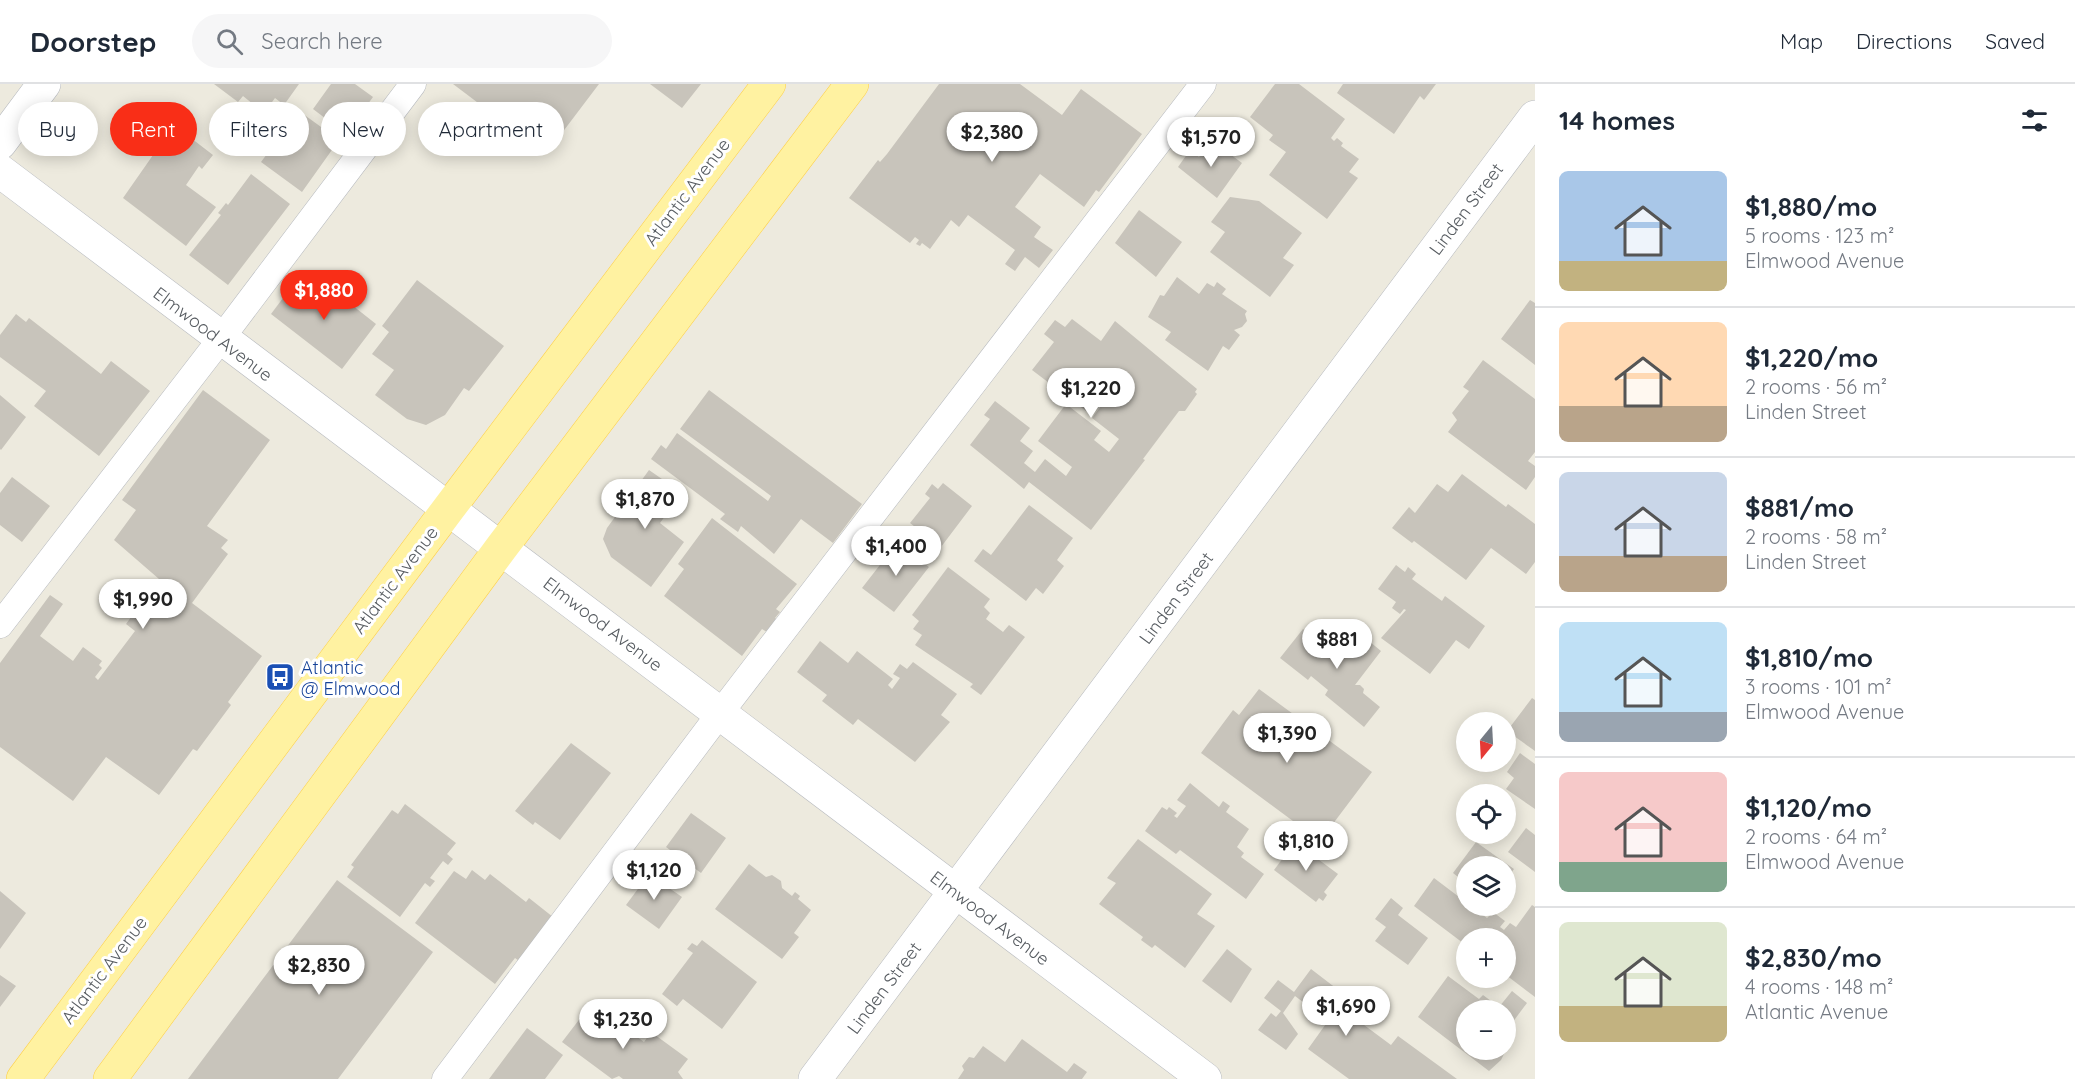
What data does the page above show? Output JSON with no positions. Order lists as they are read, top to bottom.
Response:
{
  "streets": {
    "main road": ["Atlantic Avenue"],
    "street": ["Linden Street", "Elmwood Avenue"]
  },
  "crossings": [
    ["Atlantic Avenue", "Elmwood Avenue"],
    ["Linden Street", "Elmwood Avenue"]
  ],
  "places": {
    "bus stop": ["Atlantic @ Elmwood"]
  },
  "north": "bottom",
  "page": {
    "header": "Doorstep",
    "search": "Search here",
    "nav": ["Map", "Directions", "Saved"],
    "heading": "14 homes",
    "chip": [
      "Buy",
      "Rent",
      "Filters",
      "New",
      "Apartment"
    ],
    "price": [
      "$2,380",
      "$1,570",
      "$1,880",
      "$1,220",
      "$1,870",
      "$1,400",
      "$1,990",
      "$881",
      "$1,390",
      "$1,810",
      "$1,120",
      "$2,830",
      "$1,690",
      "$1,230"
    ],
    "list": [
      {
        "name": "$1,880/mo",
        "note": "5 rooms · 123 m² · Elmwood Avenue"
      },
      {
        "name": "$1,220/mo",
        "note": "2 rooms · 56 m² · Linden Street"
      },
      {
        "name": "$881/mo",
        "note": "2 rooms · 58 m² · Linden Street"
      },
      {
        "name": "$1,810/mo",
        "note": "3 rooms · 101 m² · Elmwood Avenue"
      },
      {
        "name": "$1,120/mo",
        "note": "2 rooms · 64 m² · Elmwood Avenue"
      },
      {
        "name": "$2,830/mo",
        "note": "4 rooms · 148 m² · Atlantic Avenue"
      }
    ],
    "map_buttons": ["+", "−"]
  }
}
